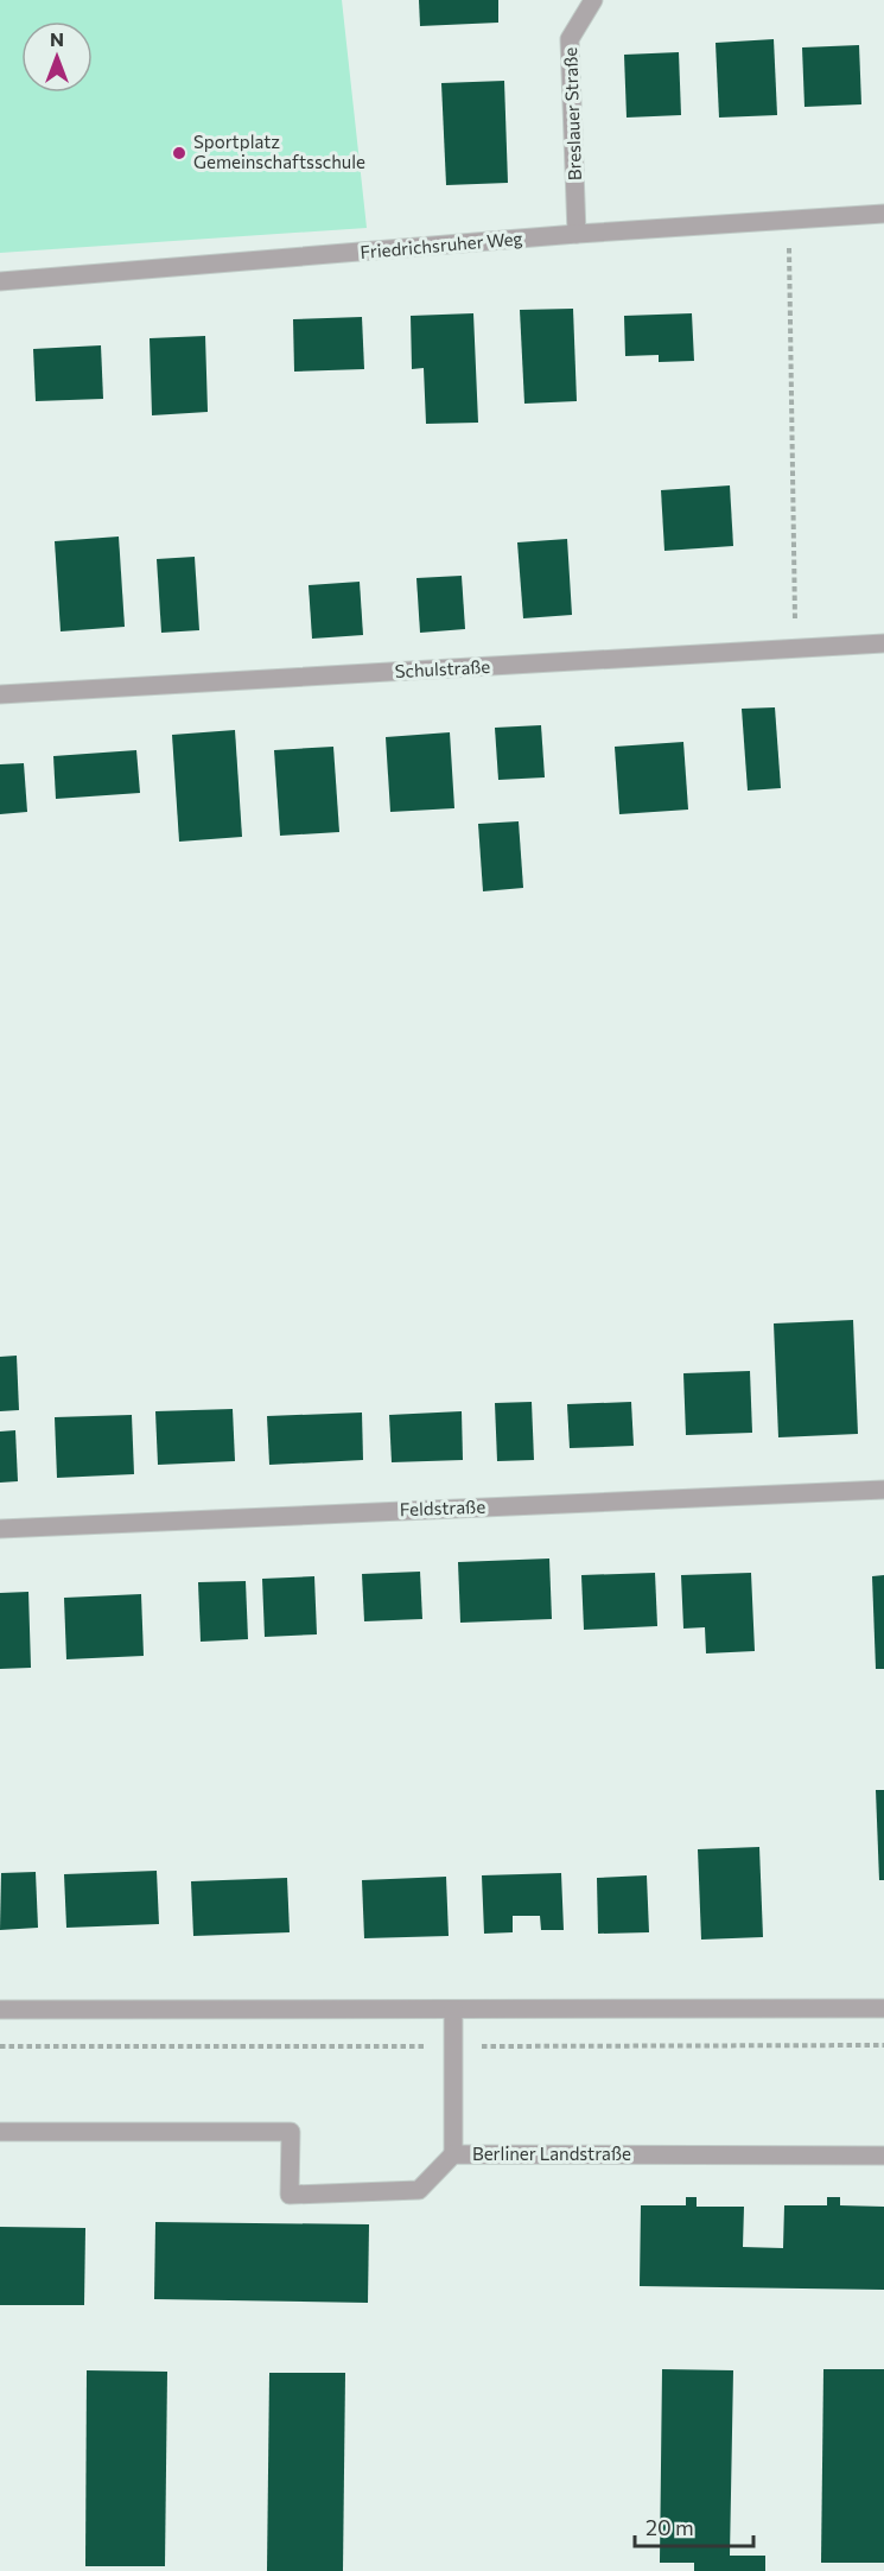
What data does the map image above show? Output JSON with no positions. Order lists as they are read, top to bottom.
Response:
{
  "streets": {
    "street": [
      "Breslauer Straße",
      "Friedrichsruher Weg",
      "Schulstraße",
      "Feldstraße",
      "Berliner Landstraße"
    ]
  },
  "crossings": [
    ["Breslauer Straße", "Friedrichsruher Weg"]
  ],
  "places": ["Sportplatz Gemeinschaftsschule"],
  "scale_bar": "20 m",
  "north": "top"
}
